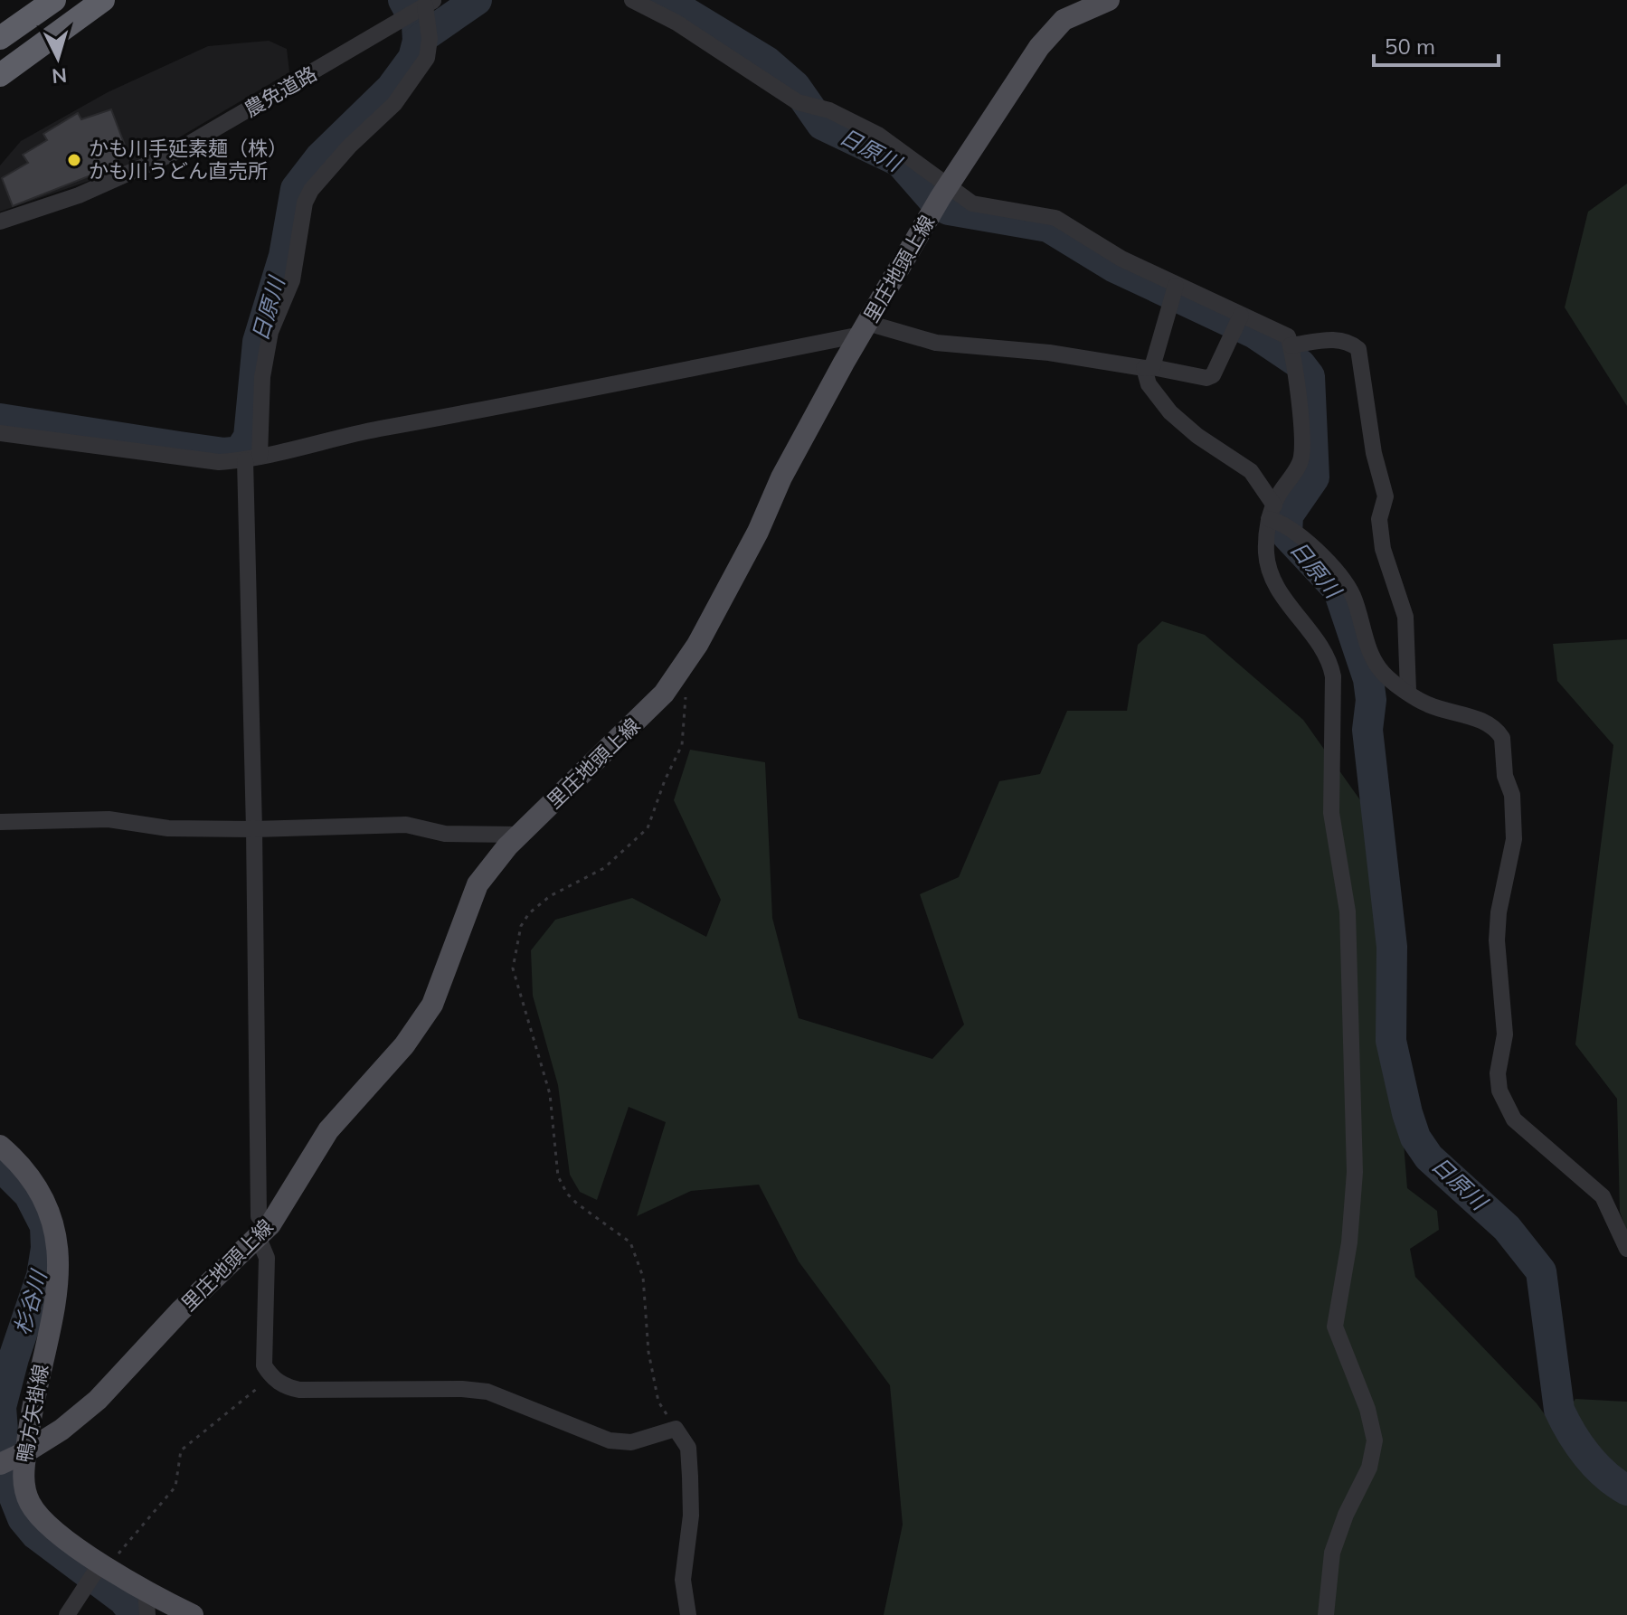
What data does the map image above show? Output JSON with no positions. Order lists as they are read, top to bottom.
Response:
{
  "streets": {
    "main road": ["里庄地頭上線", "鴨方矢掛線"],
    "street": ["農免道路"]
  },
  "crossings": [
    ["里庄地頭上線", "鴨方矢掛線"]
  ],
  "water": ["日原川", "杉谷川"],
  "places": ["かも川手延素麺（株） かも川うどん直売所"],
  "scale_bar": "50 m",
  "north": "bottom"
}
